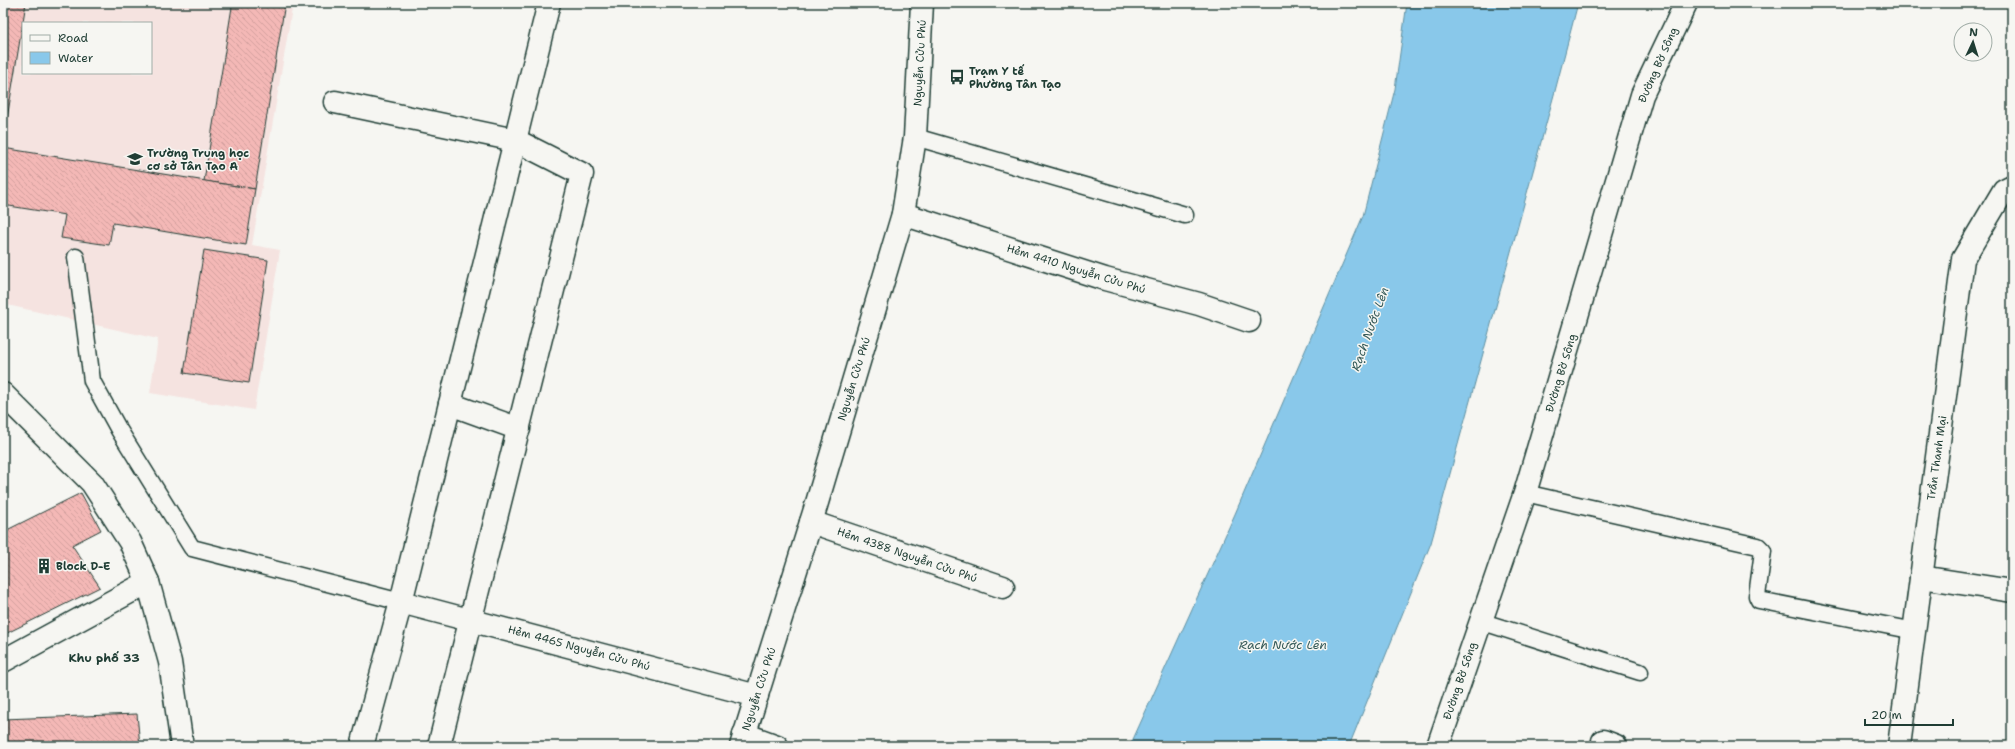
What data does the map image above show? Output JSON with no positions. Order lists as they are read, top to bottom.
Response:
{
  "streets": {
    "street": [
      "Nguyễn Cửu Phú",
      "Đường Bờ Sông",
      "Hẻm 4410 Nguyễn Cửu Phú",
      "Trần Thanh Mại",
      "Hẻm 4388 Nguyễn Cửu Phú",
      "Hẻm 4465 Nguyễn Cửu Phú"
    ]
  },
  "crossings": [
    ["Nguyễn Cửu Phú", "Hẻm 4410 Nguyễn Cửu Phú"],
    ["Nguyễn Cửu Phú", "Hẻm 4388 Nguyễn Cửu Phú"],
    ["Nguyễn Cửu Phú", "Hẻm 4465 Nguyễn Cửu Phú"]
  ],
  "districts": ["Khu phố 33"],
  "water": ["Rạch Nước Lên"],
  "places": {
    "bus stop": ["Trạm Y tế Phường Tân Tạo"],
    "school or university": ["Trường Trung học cơ sở Tân Tạo A"],
    "building": ["Block D-E"]
  },
  "legend": ["Road", "Water"],
  "scale_bar": "20 m",
  "north": "top"
}
